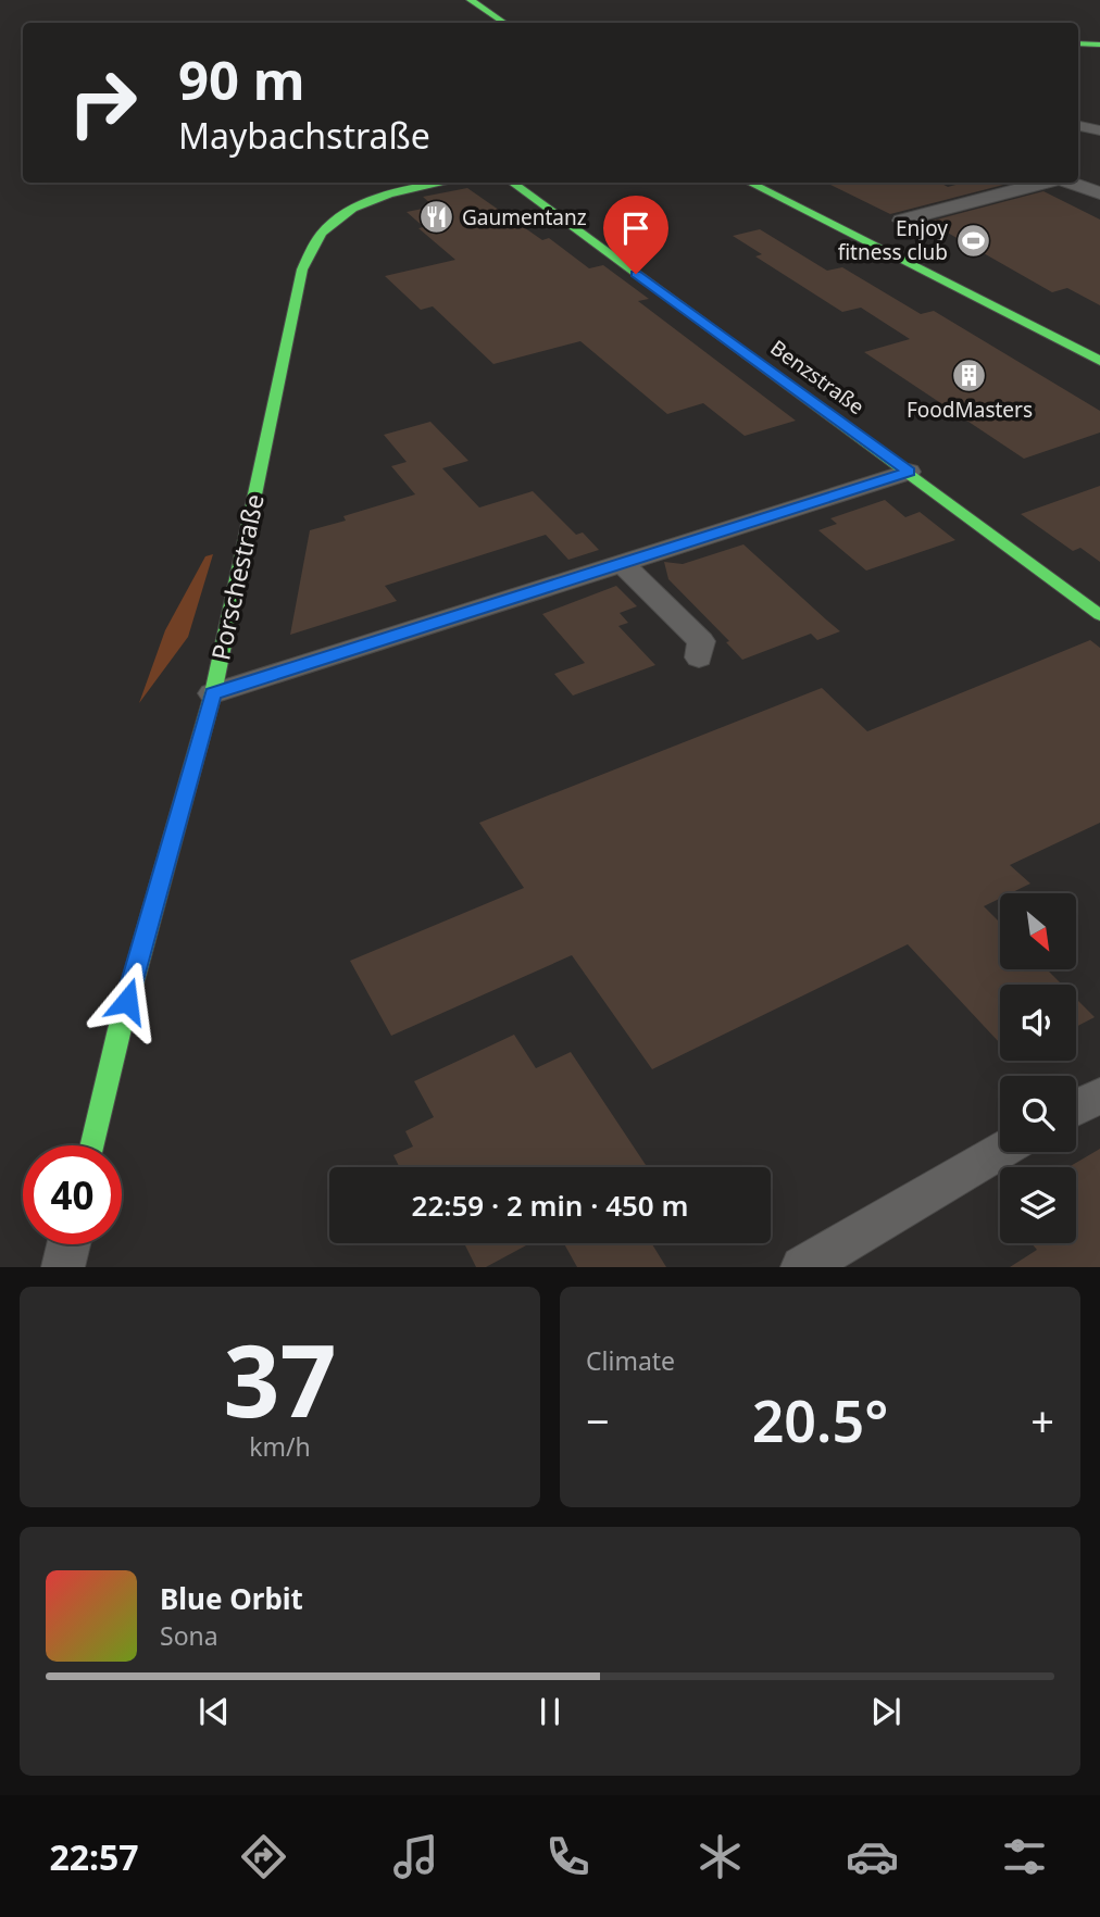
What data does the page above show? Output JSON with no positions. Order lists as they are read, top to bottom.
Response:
{
  "streets": {
    "street": ["Benzstraße", "Porschestraße"]
  },
  "places": {
    "restaurant": ["Gaumentanz"],
    "sports": ["Enjoy fitness club"],
    "building": ["FoodMasters"]
  },
  "north": "bottom right",
  "page": {
    "turn": ["90 m", "Maybachstraße"],
    "limit": "40",
    "trip": "22:59 · 2 min · 450 m",
    "tile": [
      ["37", "km/h"],
      "Climate"
    ],
    "heat": ["−", "20.5°", "+"],
    "song": ["Blue Orbit", "Sona"],
    "tabs": "22:57"
  }
}
